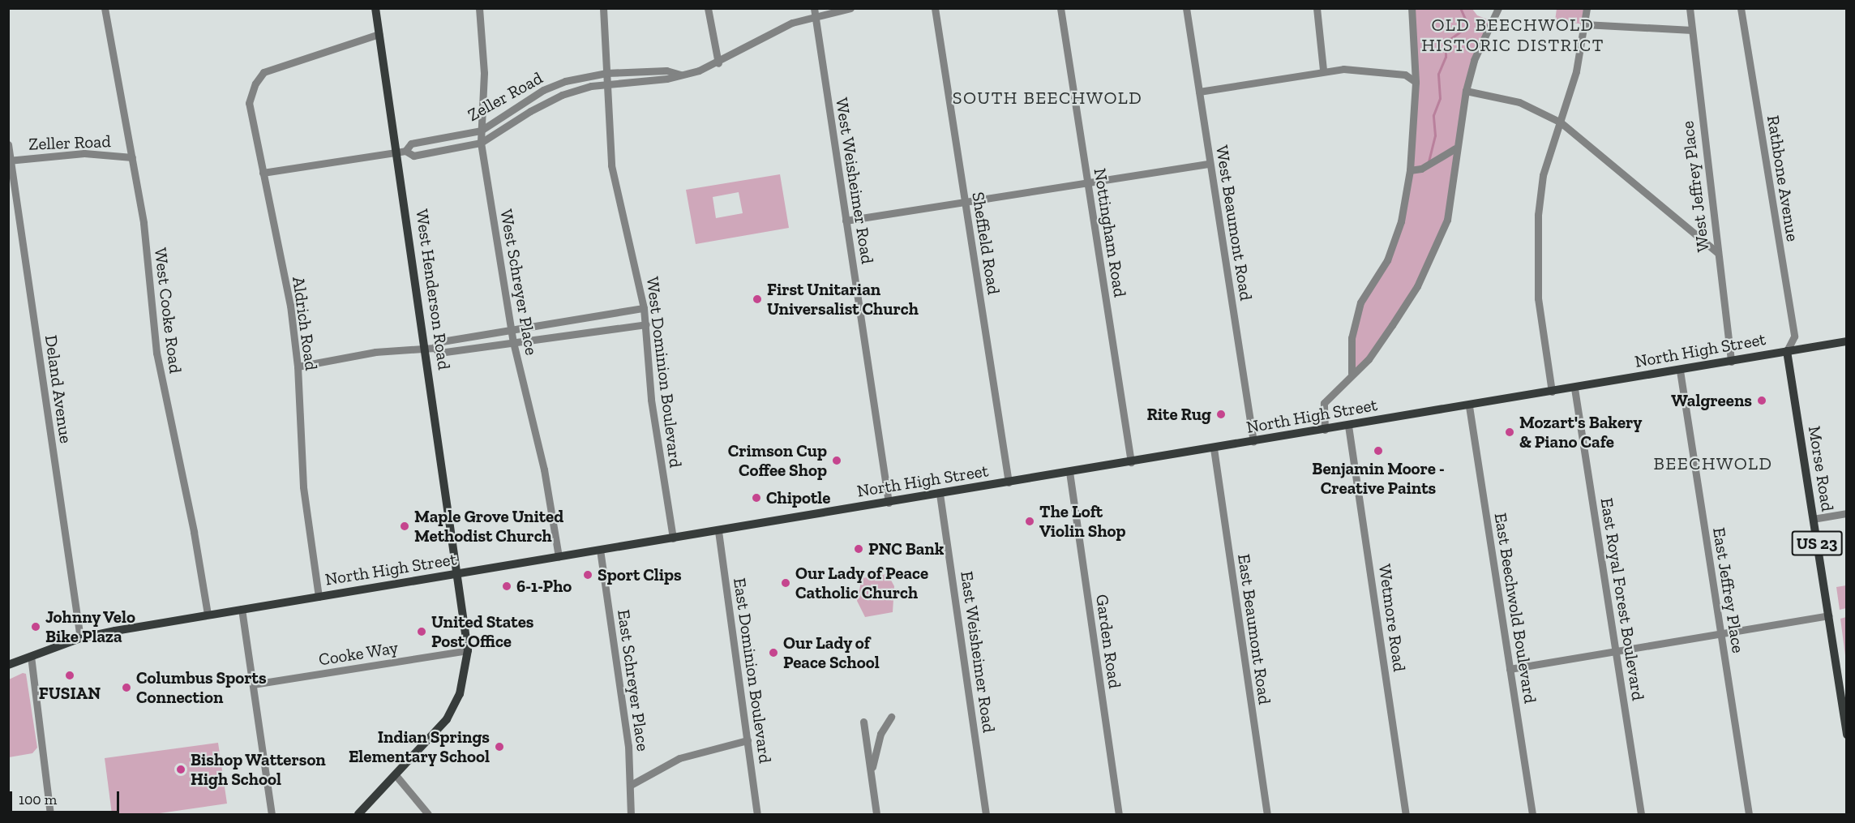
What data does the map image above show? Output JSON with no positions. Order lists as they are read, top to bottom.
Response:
{
  "streets": {
    "main road": [
      "West Henderson Road",
      "North High Street",
      "Morse Road",
      "US 23"
    ],
    "street": [
      "Zeller Road",
      "Rathbone Avenue",
      "West Weisheimer Road",
      "West Jeffrey Place",
      "West Beaumont Road",
      "Nottingham Road",
      "Sheffield Road",
      "West Schreyer Place",
      "West Cooke Road",
      "Aldrich Road",
      "West Dominion Boulevard",
      "Deland Avenue",
      "East Jeffrey Place",
      "East Royal Forest Boulevard",
      "East Beechwold Boulevard",
      "Wetmore Road",
      "East Beaumont Road",
      "Garden Road",
      "East Weisheimer Road",
      "Cooke Way",
      "East Dominion Boulevard",
      "East Schreyer Place"
    ]
  },
  "crossings": [
    ["Zeller Road", "West Weisheimer Road"],
    ["Zeller Road", "West Schreyer Place"],
    ["Zeller Road", "West Henderson Road"],
    ["Zeller Road", "West Cooke Road"],
    ["Zeller Road", "Aldrich Road"],
    ["Zeller Road", "West Dominion Boulevard"],
    ["Zeller Road", "Deland Avenue"],
    ["Rathbone Avenue", "North High Street"],
    ["Rathbone Avenue", "Morse Road"],
    ["West Weisheimer Road", "North High Street"],
    ["West Jeffrey Place", "North High Street"],
    ["West Beaumont Road", "North High Street"],
    ["Nottingham Road", "North High Street"],
    ["Sheffield Road", "North High Street"],
    ["West Schreyer Place", "North High Street"],
    ["West Henderson Road", "Aldrich Road"],
    ["West Henderson Road", "North High Street"],
    ["West Henderson Road", "Cooke Way"],
    ["West Cooke Road", "North High Street"],
    ["Aldrich Road", "North High Street"],
    ["North High Street", "West Dominion Boulevard"],
    ["North High Street", "Deland Avenue"],
    ["North High Street", "Morse Road"],
    ["North High Street", "East Jeffrey Place"],
    ["North High Street", "East Royal Forest Boulevard"],
    ["North High Street", "East Beechwold Boulevard"],
    ["North High Street", "Wetmore Road"],
    ["North High Street", "East Beaumont Road"],
    ["North High Street", "Garden Road"],
    ["North High Street", "East Weisheimer Road"],
    ["North High Street", "East Dominion Boulevard"],
    ["North High Street", "East Schreyer Place"]
  ],
  "districts": ["OLD BEECHWOLD HISTORIC DISTRICT", "SOUTH BEECHWOLD", "BEECHWOLD"],
  "places": [
    "First Unitarian Universalist Church",
    "Walgreens",
    "Rite Rug",
    "Mozart's Bakery & Piano Cafe",
    "Benjamin Moore - Creative Paints",
    "Crimson Cup Coffee Shop",
    "Chipotle",
    "The Loft Violin Shop",
    "Maple Grove United Methodist Church",
    "PNC Bank",
    "Sport Clips",
    "Our Lady of Peace Catholic Church",
    "6-1-Pho",
    "Johnny Velo Bike Plaza",
    "United States Post Office",
    "Our Lady of Peace School",
    "FUSIAN",
    "Columbus Sports Connection",
    "Indian Springs Elementary School",
    "Bishop Watterson High School"
  ],
  "scale_bar": "100 m"
}
